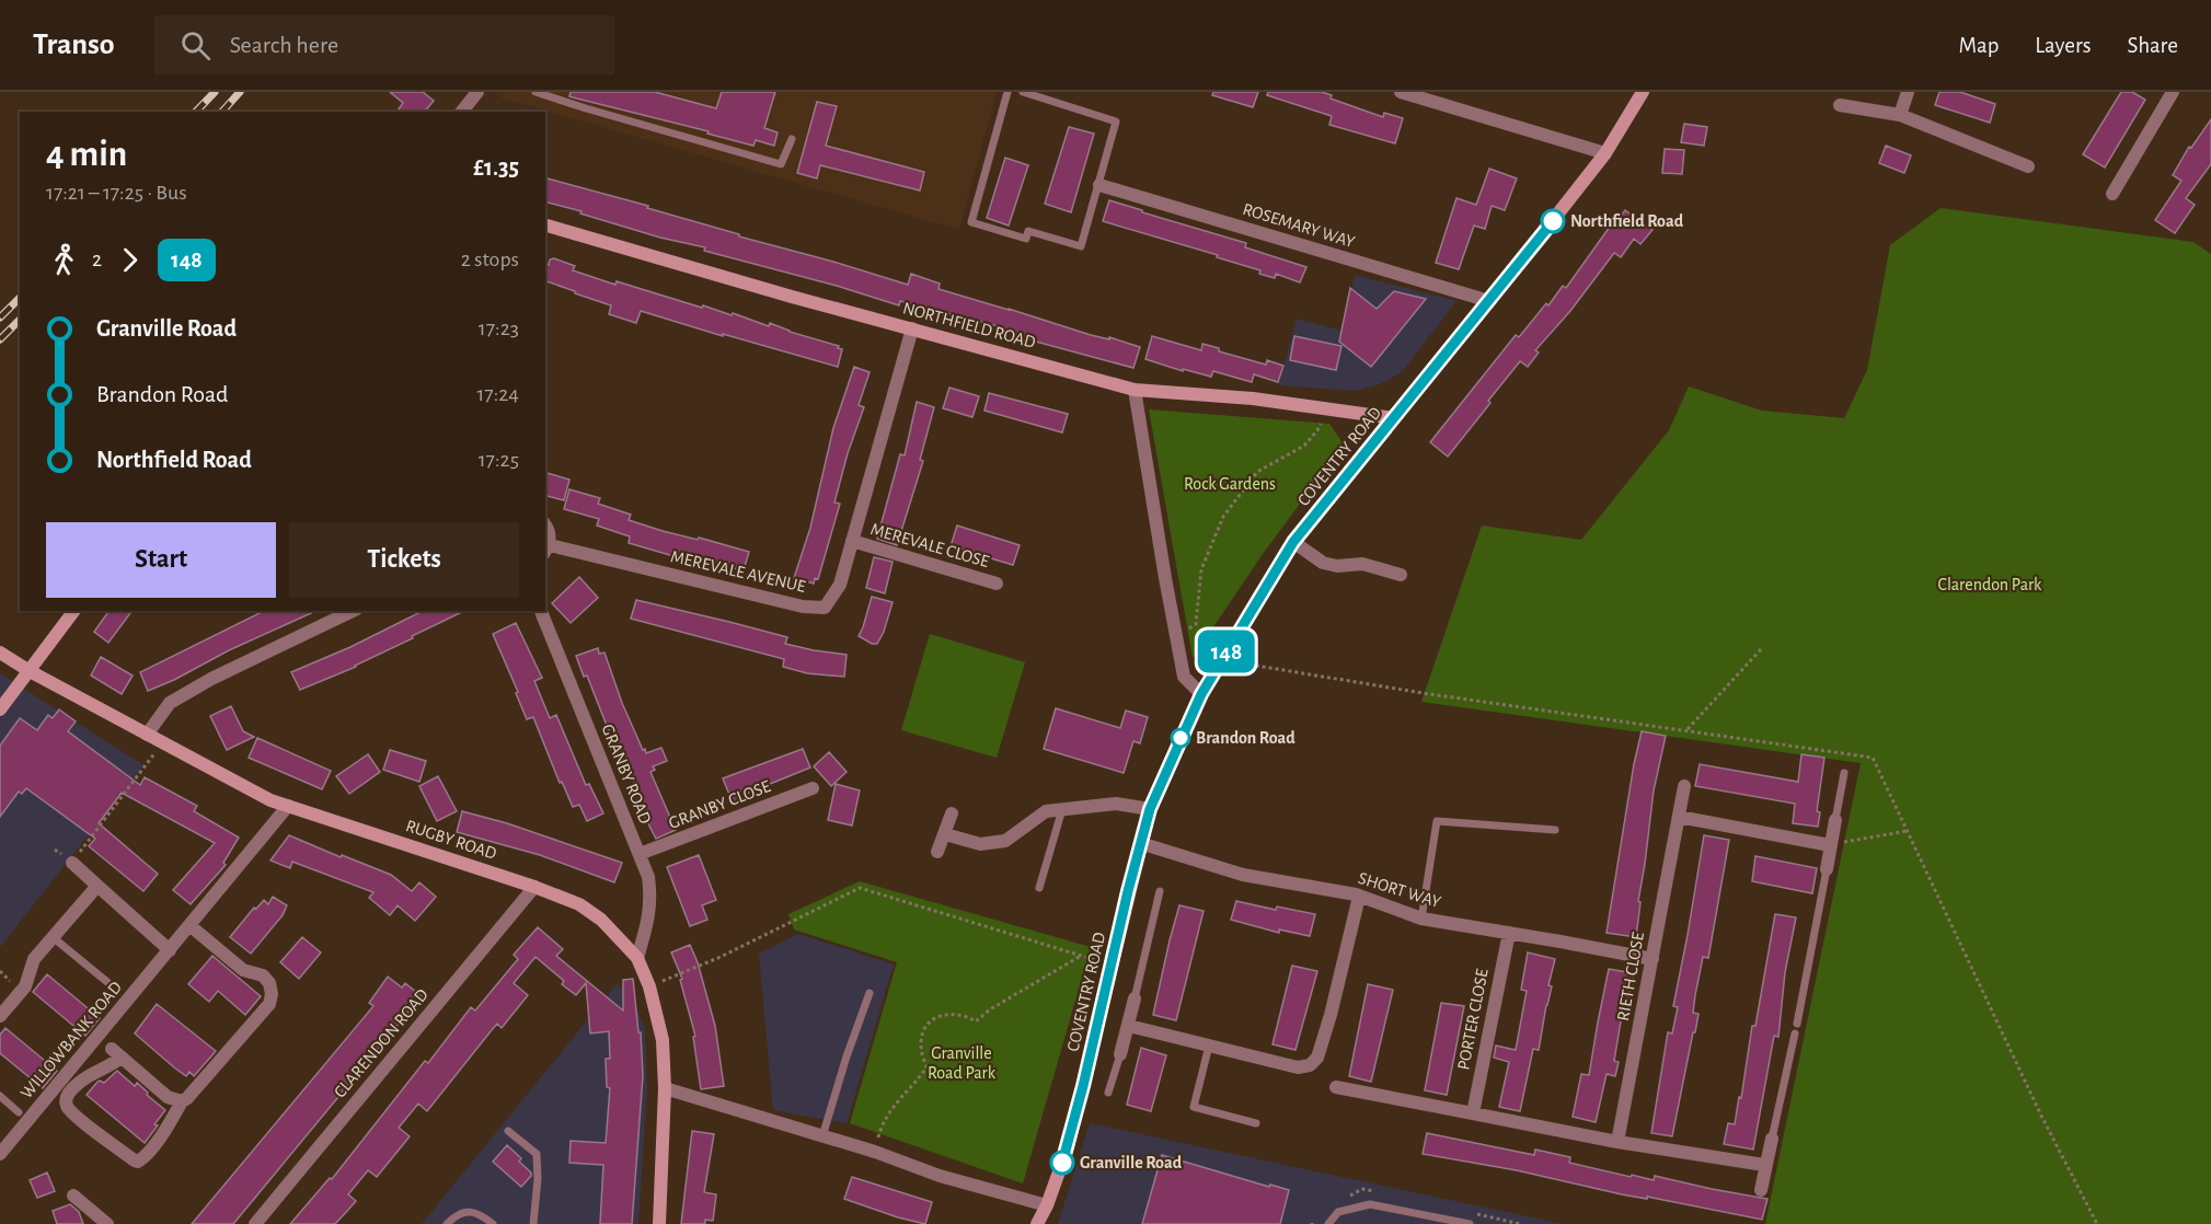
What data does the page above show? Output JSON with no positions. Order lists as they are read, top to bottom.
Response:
{
  "streets": {
    "main road": ["NORTHFIELD ROAD", "COVENTRY ROAD", "RUGBY ROAD"],
    "street": [
      "ROSEMARY WAY",
      "MEREVALE CLOSE",
      "MEREVALE AVENUE",
      "GRANBY ROAD",
      "GRANBY CLOSE",
      "SHORT WAY",
      "RIETH CLOSE",
      "PORTER CLOSE",
      "WILLOWBANK ROAD",
      "CLARENDON ROAD"
    ]
  },
  "crossings": [
    ["ROSEMARY WAY", "COVENTRY ROAD"],
    ["NORTHFIELD ROAD", "COVENTRY ROAD"],
    ["NORTHFIELD ROAD", "MEREVALE AVENUE"],
    ["COVENTRY ROAD", "SHORT WAY"],
    ["MEREVALE CLOSE", "MEREVALE AVENUE"],
    ["GRANBY ROAD", "GRANBY CLOSE"],
    ["GRANBY ROAD", "RUGBY ROAD"],
    ["RUGBY ROAD", "WILLOWBANK ROAD"],
    ["RUGBY ROAD", "CLARENDON ROAD"],
    ["SHORT WAY", "RIETH CLOSE"],
    ["SHORT WAY", "PORTER CLOSE"]
  ],
  "parks": ["Rock Gardens", "Clarendon Park", "Granville Road Park"],
  "places": ["Northfield Road", "Brandon Road", "Granville Road"],
  "lines": ["bus line 148"],
  "page": {
    "header": "Transo",
    "search": "Search here",
    "nav": ["Map", "Layers", "Share"],
    "on_map": "148",
    "heading": ["4 min", "17:21 – 17:25 · Bus", "£1.35"],
    "legs": ["2", "148", "2 stops"],
    "list": [
      {
        "name": "Granville Road",
        "value": "17:23"
      },
      {
        "name": "Brandon Road",
        "value": "17:24"
      },
      {
        "name": "Northfield Road",
        "value": "17:25"
      }
    ],
    "buttons": ["Start", "Tickets"]
  }
}
